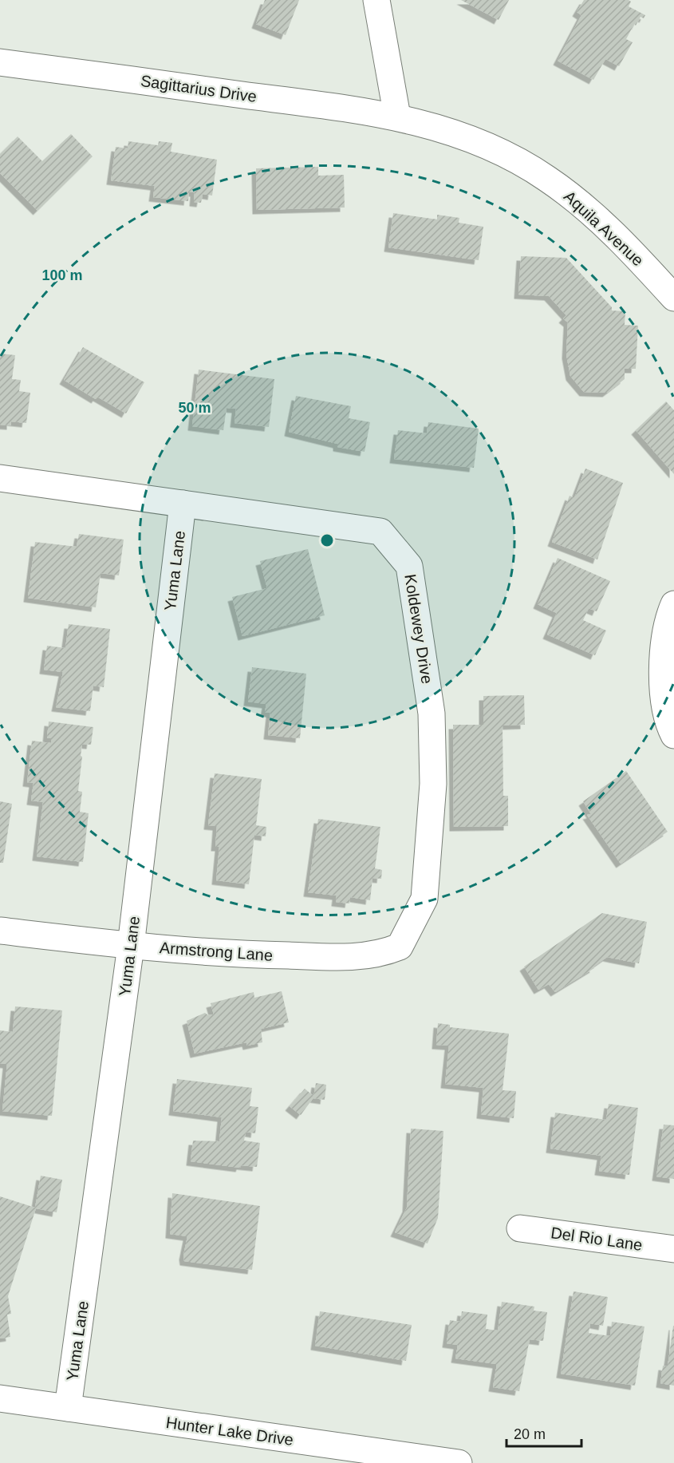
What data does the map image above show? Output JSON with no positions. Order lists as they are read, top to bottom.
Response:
{
  "streets": {
    "street": [
      "Sagittarius Drive",
      "Aquila Avenue",
      "Yuma Lane",
      "Koldewey Drive",
      "Armstrong Lane",
      "Del Rio Lane",
      "Hunter Lake Drive"
    ]
  },
  "crossings": [
    ["Sagittarius Drive", "Aquila Avenue"],
    ["Yuma Lane", "Koldewey Drive"],
    ["Yuma Lane", "Armstrong Lane"],
    ["Yuma Lane", "Hunter Lake Drive"],
    ["Koldewey Drive", "Armstrong Lane"]
  ],
  "scale_bar": "20 m",
  "rings": ["100 m", "50 m"]
}
